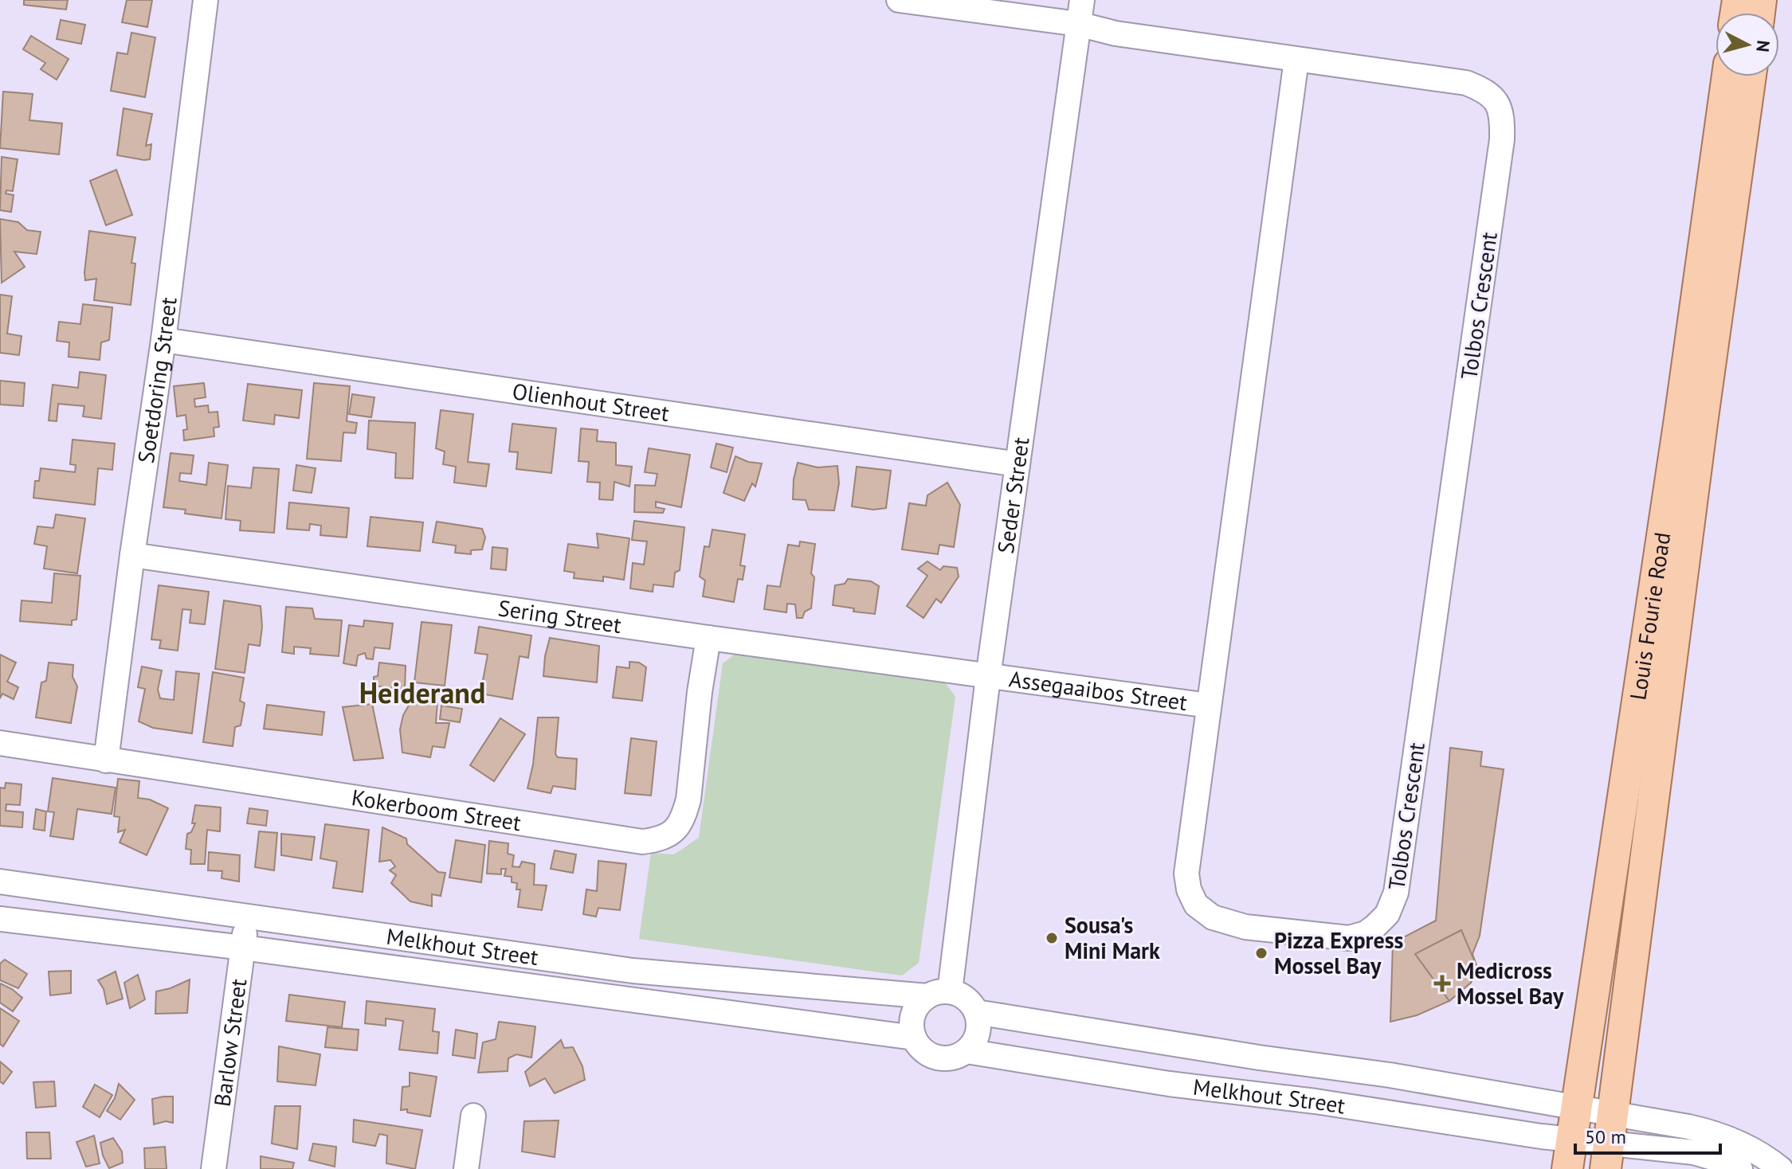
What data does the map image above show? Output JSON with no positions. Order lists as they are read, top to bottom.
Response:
{
  "streets": {
    "main road": ["Louis Fourie Road"],
    "street": [
      "Tolbos Crescent",
      "Soetdoring Street",
      "Olienhout Street",
      "Seder Street",
      "Sering Street",
      "Assegaaibos Street",
      "Kokerboom Street",
      "Melkhout Street",
      "Barlow Street"
    ]
  },
  "crossings": [
    ["Tolbos Crescent", "Seder Street"],
    ["Tolbos Crescent", "Assegaaibos Street"],
    ["Soetdoring Street", "Olienhout Street"],
    ["Soetdoring Street", "Sering Street"],
    ["Soetdoring Street", "Kokerboom Street"],
    ["Olienhout Street", "Seder Street"],
    ["Seder Street", "Sering Street"],
    ["Seder Street", "Assegaaibos Street"],
    ["Seder Street", "Melkhout Street"],
    ["Sering Street", "Assegaaibos Street"],
    ["Sering Street", "Kokerboom Street"],
    ["Louis Fourie Road", "Melkhout Street"],
    ["Melkhout Street", "Barlow Street"]
  ],
  "districts": ["Heiderand"],
  "places": {
    "other": ["Sousa's Mini Mark", "Pizza Express Mossel Bay"],
    "health": ["Medicross Mossel Bay"]
  },
  "scale_bar": "50 m",
  "north": "right"
}
